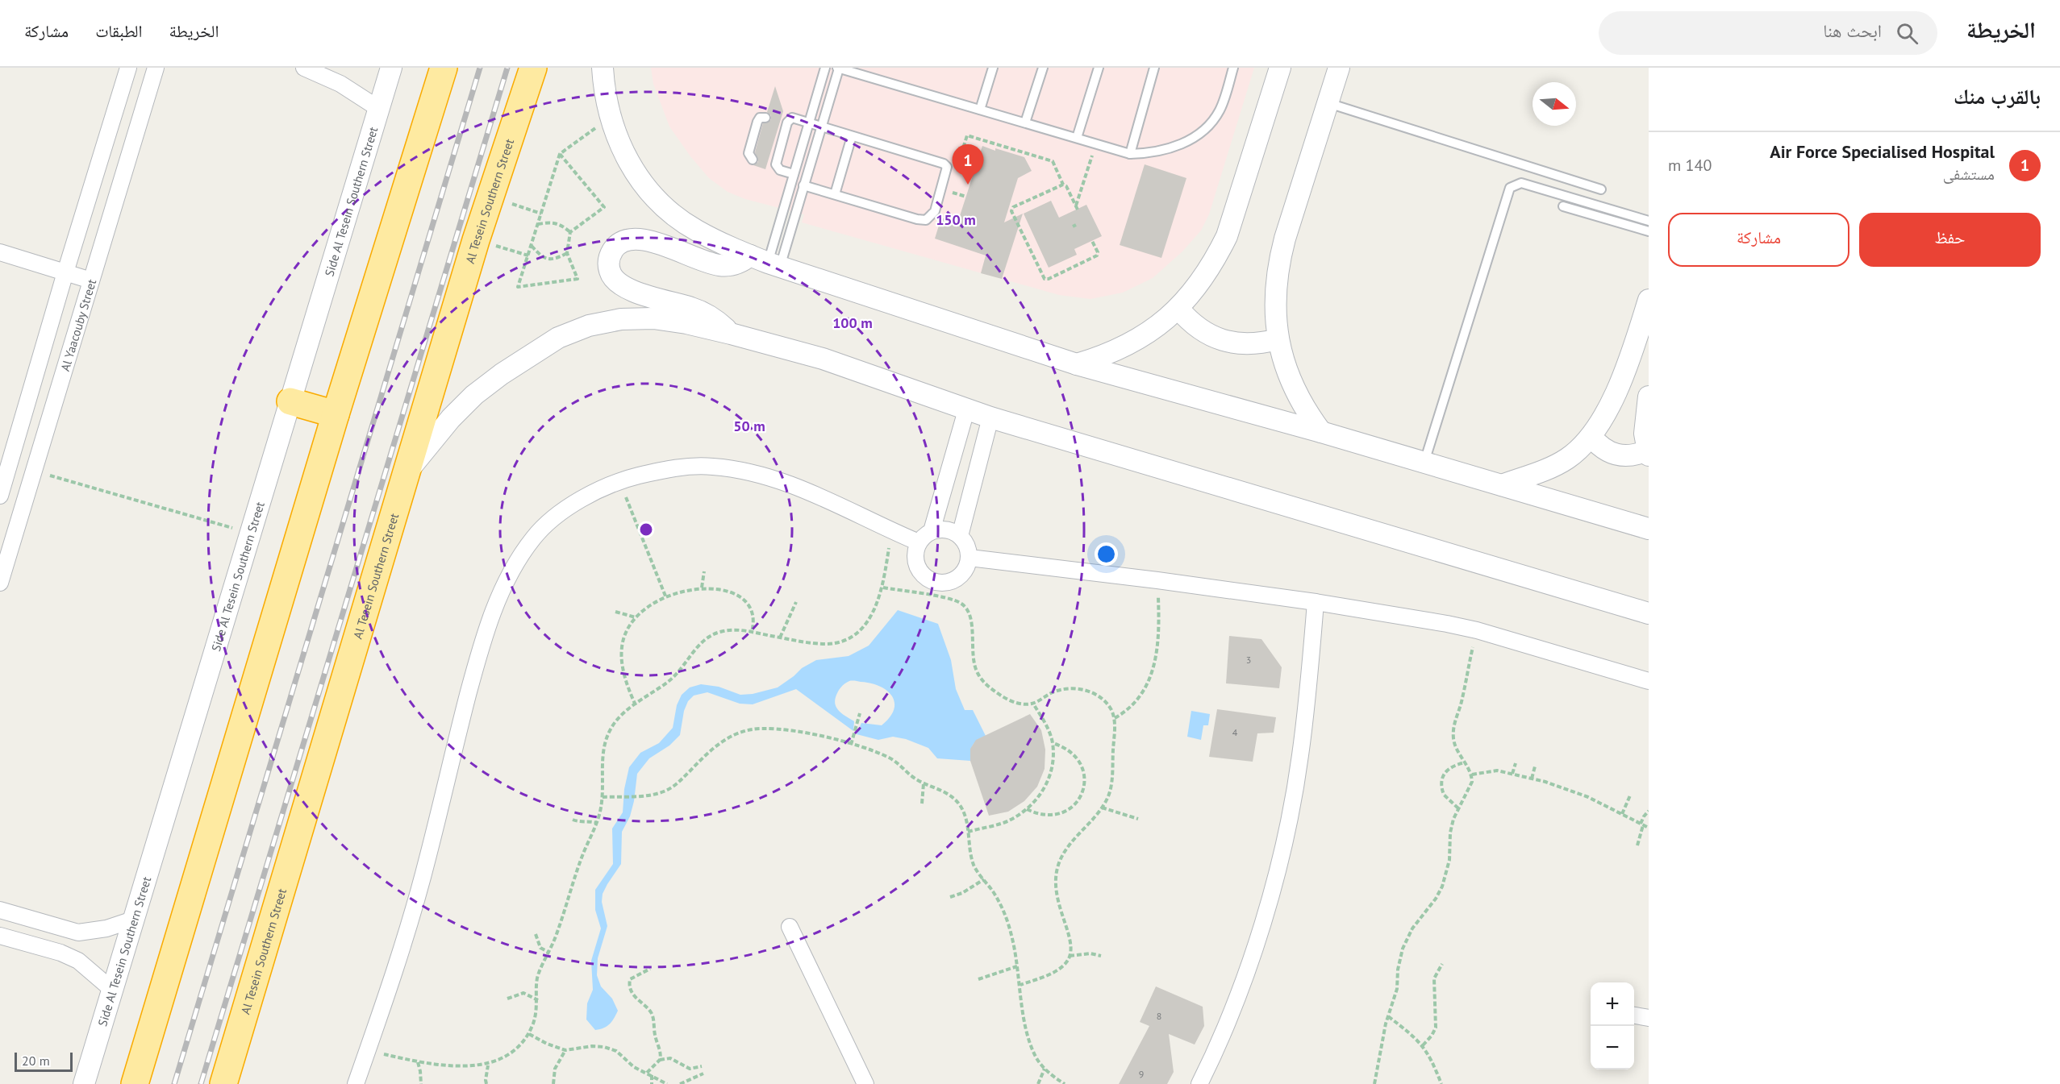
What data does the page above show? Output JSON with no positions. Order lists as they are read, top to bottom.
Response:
{
  "streets": {
    "highway": ["Al Tesein Southern Street"],
    "street": ["Side Al Tesein Southern Street", "Al Yaacouby Street"]
  },
  "house_numbers": [
    "3",
    "4",
    "8",
    "9"
  ],
  "scale_bar": "20 m",
  "north": "right",
  "page": {
    "header": "الخريطة",
    "search": "ابحث هنا",
    "nav": ["الخريطة", "الطبقات", "مشاركة"],
    "heading": "بالقرب منك",
    "list": [
      {
        "mark": "1",
        "name": "Air Force Specialised Hospital",
        "note": "مستشفى",
        "value": "140 m"
      }
    ],
    "pins": "1",
    "buttons": ["حفظ", "مشاركة"],
    "map_buttons": ["+", "−"],
    "scale": "20 m"
  },
  "rings": ["150 m", "100 m", "50 m"]
}
